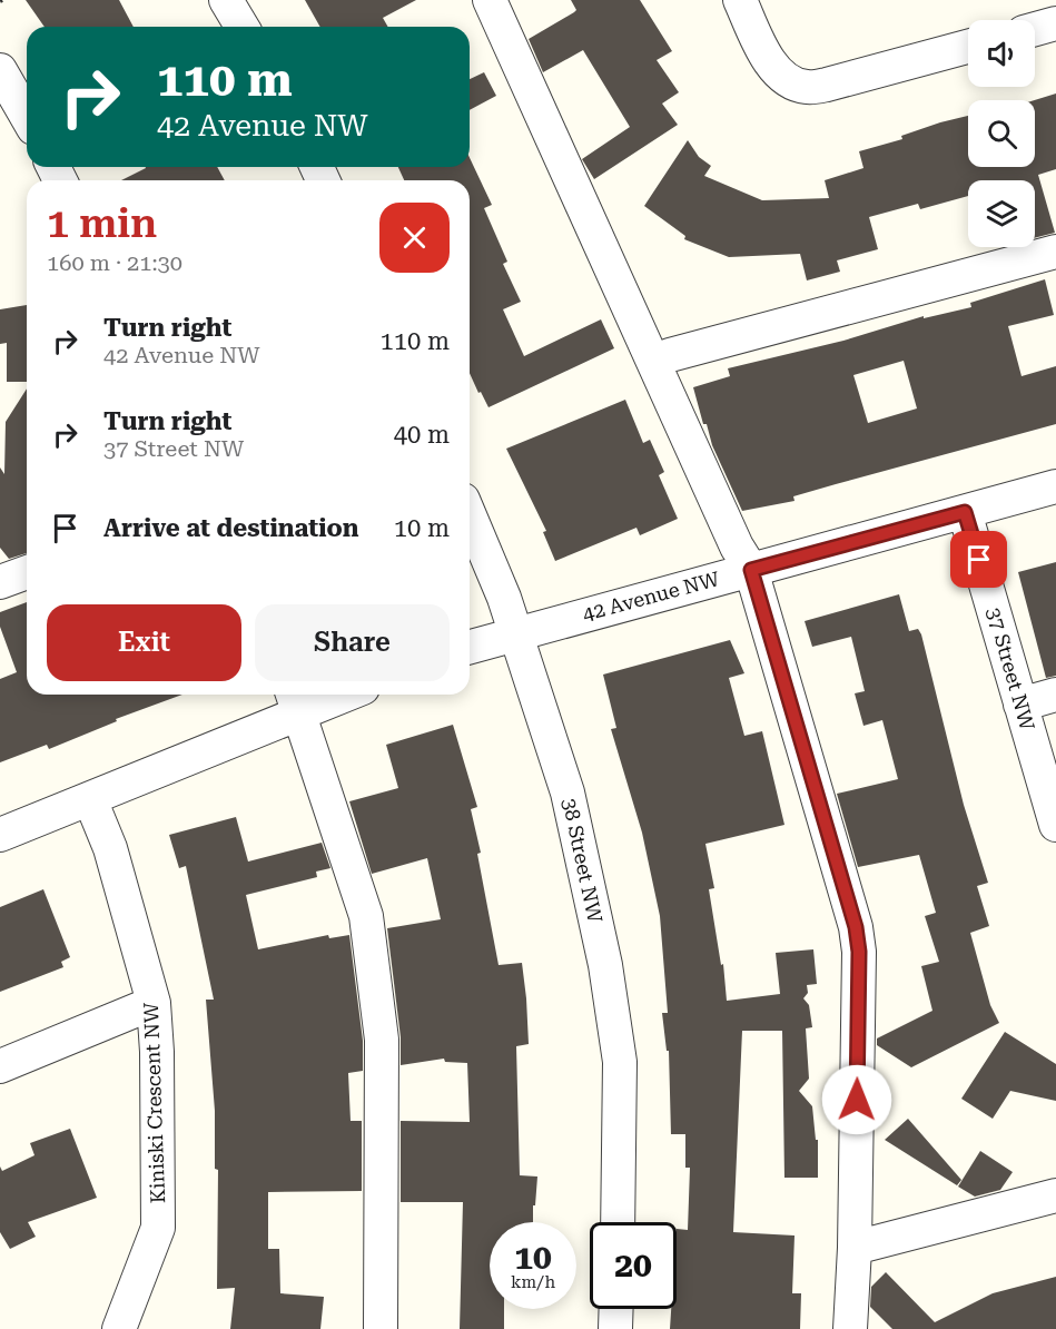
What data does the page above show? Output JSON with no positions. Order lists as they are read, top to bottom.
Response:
{
  "streets": {
    "street": [
      "42 Avenue NW",
      "37 Street NW",
      "38 Street NW",
      "Kiniski Crescent NW"
    ]
  },
  "crossings": [
    ["42 Avenue NW", "37 Street NW"],
    ["42 Avenue NW", "38 Street NW"]
  ],
  "page": {
    "turn": ["110 m", "42 Avenue NW"],
    "heading": ["1 min", "160 m · 21:30"],
    "list": [
      {
        "name": "Turn right",
        "note": "42 Avenue NW",
        "value": "110 m"
      },
      {
        "name": "Turn right",
        "note": "37 Street NW",
        "value": "40 m"
      },
      {
        "name": "Arrive at destination",
        "value": "10 m"
      }
    ],
    "buttons": ["Exit", "Share"],
    "speed": "10 km/h",
    "limit": "20"
  }
}
